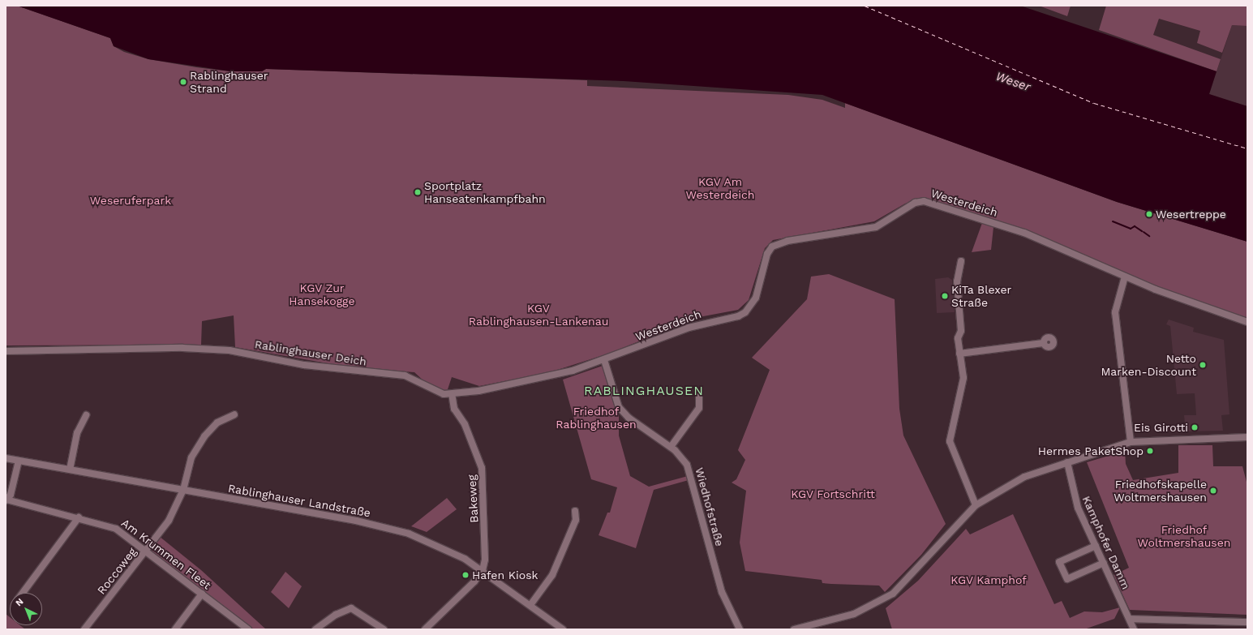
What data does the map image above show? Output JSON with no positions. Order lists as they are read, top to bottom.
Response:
{
  "streets": {
    "street": [
      "Westerdeich",
      "Rablinghauser Deich",
      "Bakeweg",
      "Rablinghauser Landstraße",
      "Wiedhofstraße",
      "Kamphofer Damm",
      "Am Krummen Fleet",
      "Roccoweg"
    ]
  },
  "crossings": [
    ["Westerdeich", "Rablinghauser Deich"],
    ["Westerdeich", "Wiedhofstraße"],
    ["Rablinghauser Deich", "Bakeweg"],
    ["Rablinghauser Deich", "Wiedhofstraße"],
    ["Bakeweg", "Rablinghauser Landstraße"],
    ["Rablinghauser Landstraße", "Roccoweg"],
    ["Am Krummen Fleet", "Roccoweg"]
  ],
  "districts": ["RABLINGHAUSEN"],
  "water": ["Weser"],
  "parks": [
    "KGV Am Westerdeich",
    "Weseruferpark",
    "KGV Zur Hansekogge",
    "KGV Rablinghausen-Lankenau",
    "Friedhof Rablinghausen",
    "KGV Fortschritt",
    "Friedhof Woltmershausen",
    "KGV Kamphof"
  ],
  "places": [
    "Rablinghauser Strand",
    "Sportplatz Hanseatenkampfbahn",
    "Wesertreppe",
    "KiTa Blexer Straße",
    "Netto Marken-Discount",
    "Eis Girotti",
    "Hermes PaketShop",
    "Friedhofskapelle Woltmershausen",
    "Hafen Kiosk"
  ],
  "north": "top left"
}
